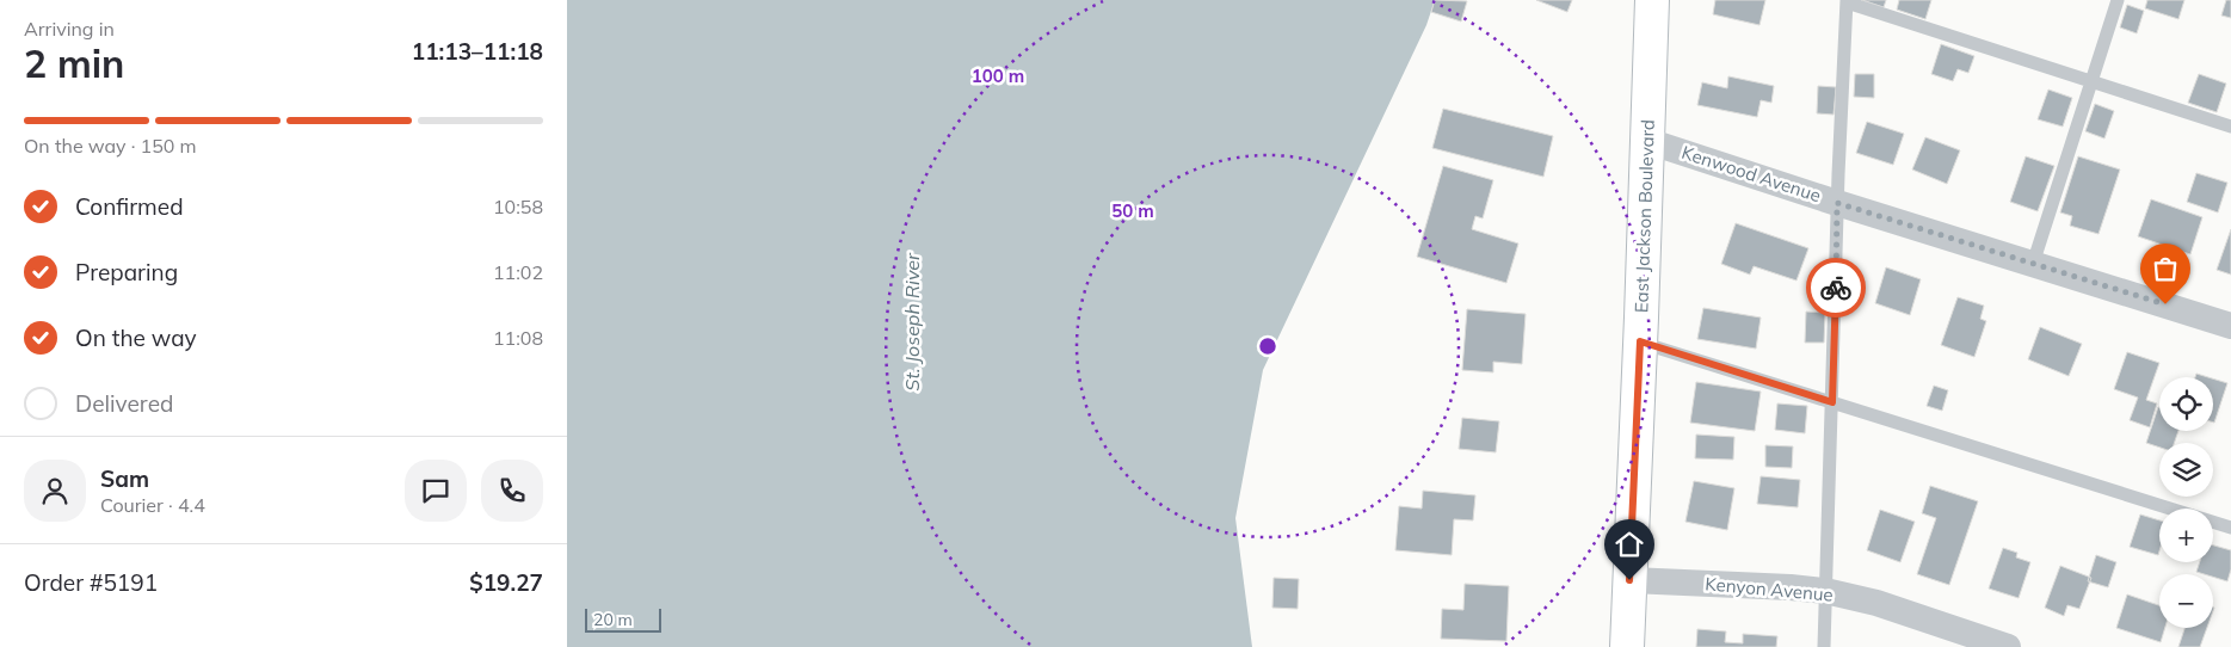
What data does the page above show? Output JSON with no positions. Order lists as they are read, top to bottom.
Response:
{
  "streets": {
    "main road": ["East Jackson Boulevard"],
    "street": ["Kenwood Avenue", "Kenyon Avenue"]
  },
  "crossings": [
    ["Kenwood Avenue", "East Jackson Boulevard"],
    ["East Jackson Boulevard", "Kenyon Avenue"]
  ],
  "water": ["St. Joseph River"],
  "scale_bar": "20 m",
  "page": {
    "heading": ["2 min", "Arriving in", "11:13–11:18"],
    "panel": [
      "Sam",
      "Courier · 4.4",
      "Order #5191",
      "$19.27"
    ],
    "bar": "On the way · 150 m",
    "list": [
      ["Confirmed", "10:58"],
      ["Preparing", "11:02"],
      ["On the way", "11:08"],
      "Delivered"
    ],
    "map_buttons": ["+", "−"],
    "scale": "20 m"
  },
  "rings": ["100 m", "50 m"]
}
